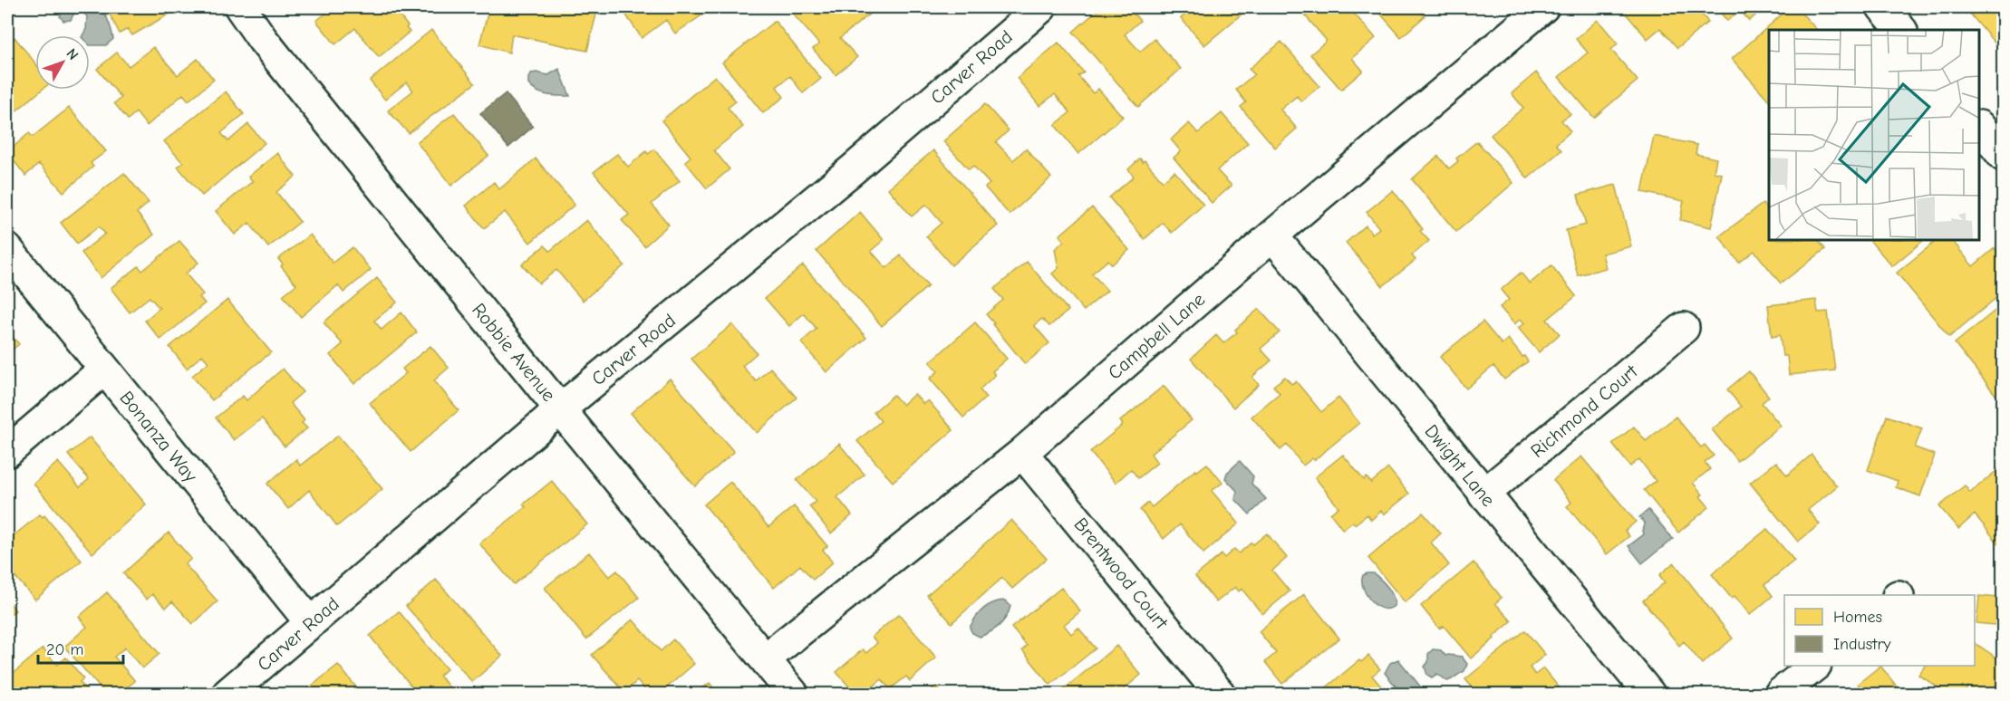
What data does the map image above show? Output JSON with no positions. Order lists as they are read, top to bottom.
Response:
{
  "streets": {
    "street": [
      "Carver Road",
      "Campbell Lane",
      "Robbie Avenue",
      "Richmond Court",
      "Bonanza Way",
      "Dwight Lane",
      "Brentwood Court"
    ]
  },
  "crossings": [
    ["Carver Road", "Robbie Avenue"],
    ["Carver Road", "Bonanza Way"],
    ["Campbell Lane", "Robbie Avenue"],
    ["Campbell Lane", "Dwight Lane"],
    ["Campbell Lane", "Brentwood Court"],
    ["Richmond Court", "Dwight Lane"]
  ],
  "legend": ["Homes", "Industry"],
  "scale_bar": "20 m",
  "north": "top right"
}
